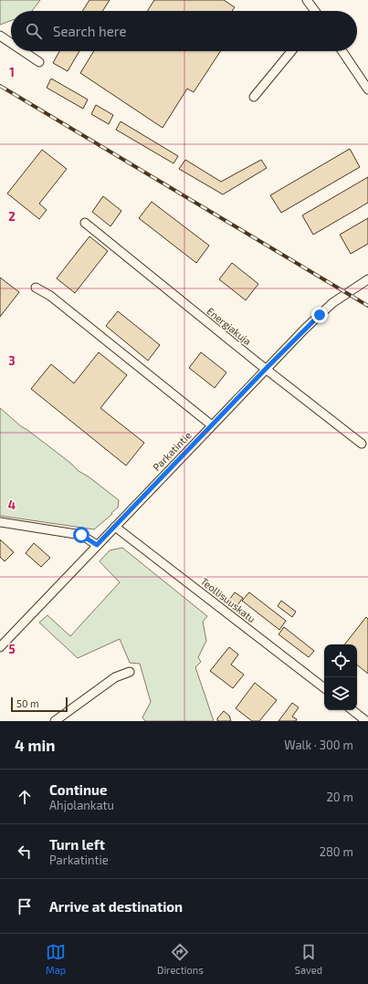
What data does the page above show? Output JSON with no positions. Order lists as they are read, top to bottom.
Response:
{
  "streets": {
    "street": ["Energiakuja", "Parkatintie", "Teollisuuskatu"]
  },
  "crossings": [
    ["Energiakuja", "Parkatintie"],
    ["Parkatintie", "Teollisuuskatu"]
  ],
  "scale_bar": "50 m",
  "page": {
    "search": "Search here",
    "scale": "50 m",
    "heading": ["4 min", "Walk · 300 m"],
    "list": [
      ["Continue", "Ahjolankatu", "20 m"],
      ["Turn left", "Parkatintie", "280 m"],
      "Arrive at destination"
    ],
    "nav": ["Map", "Directions", "Saved"]
  },
  "grid": {
    "rows": [
      "1",
      "2",
      "3",
      "4",
      "5"
    ]
  }
}
